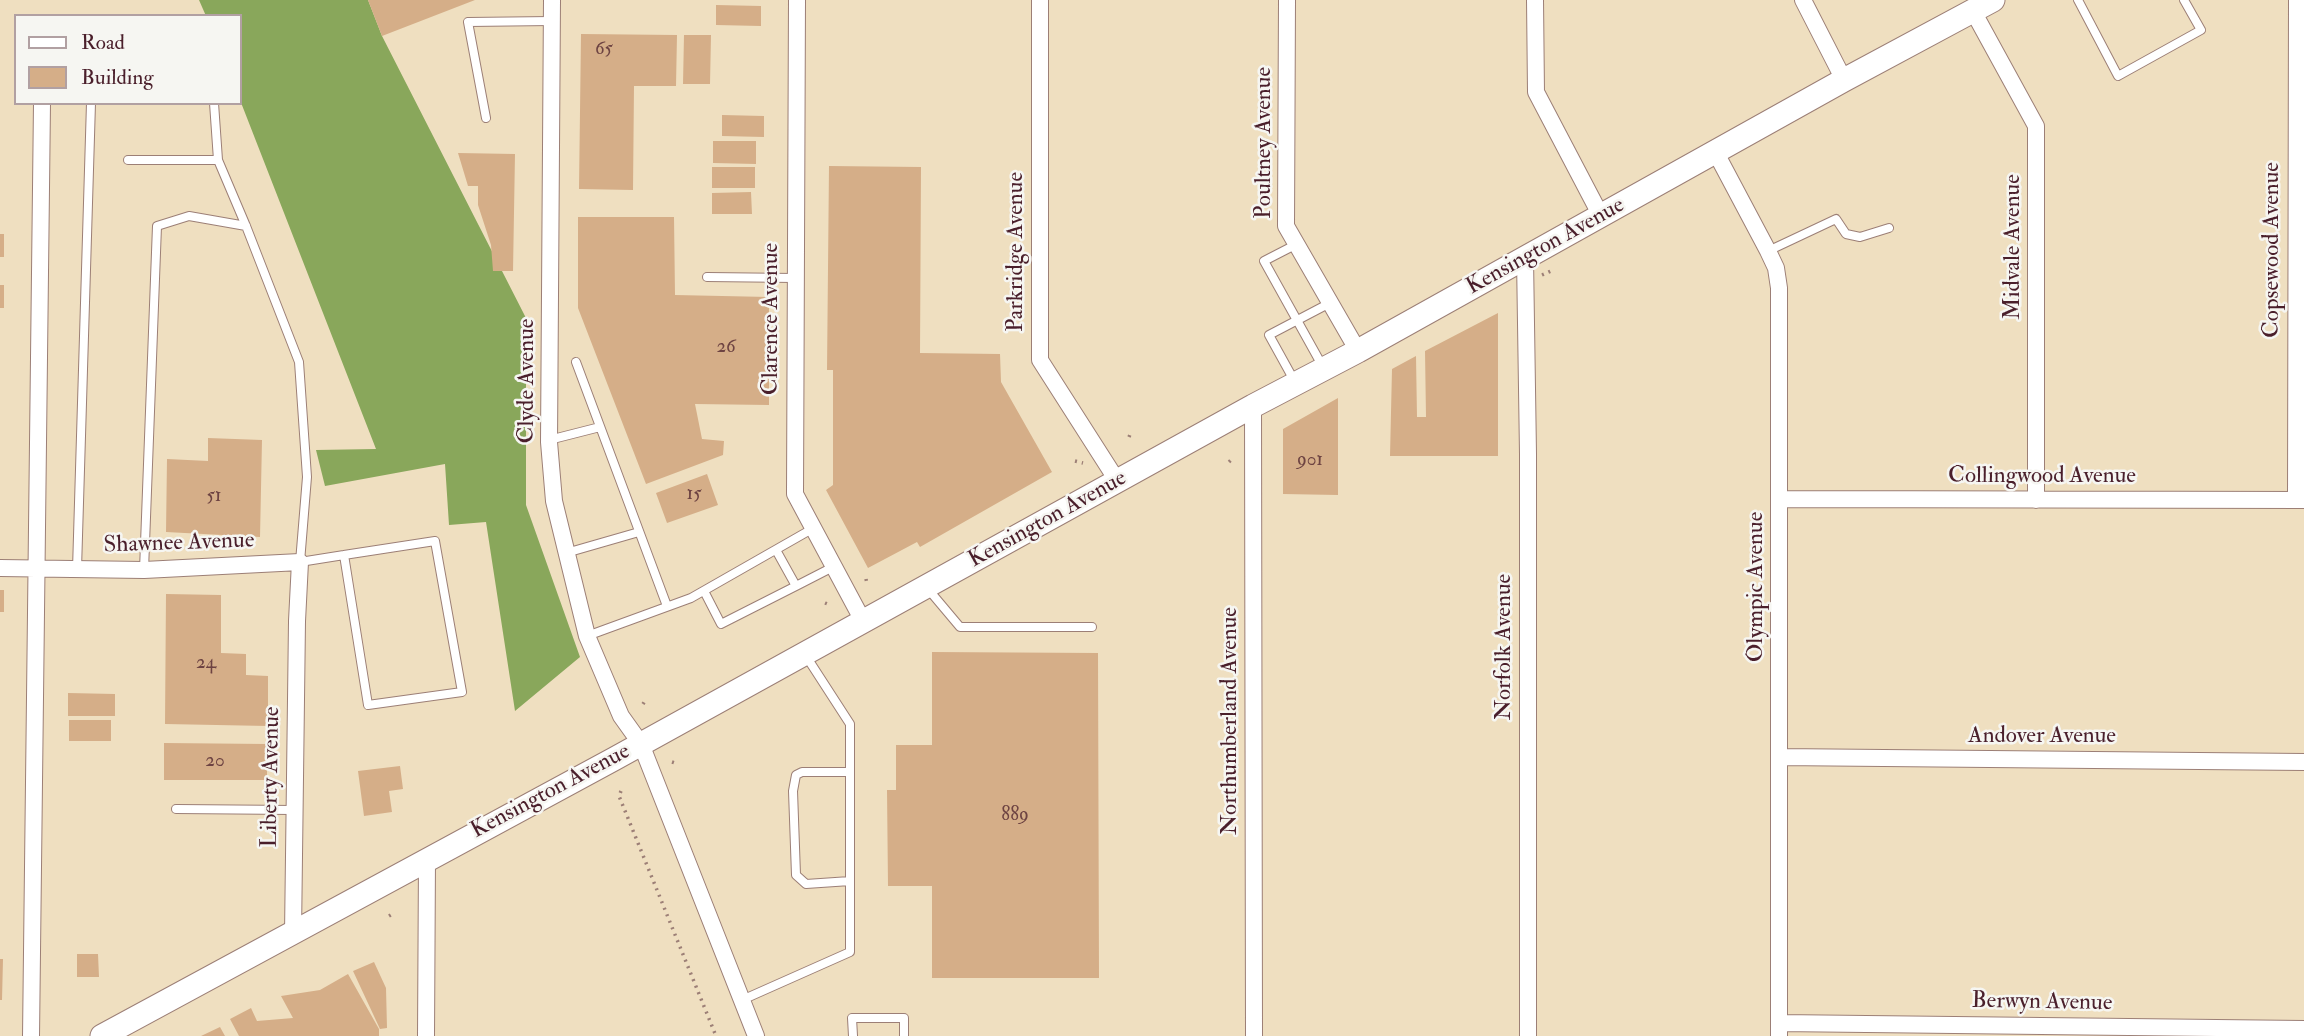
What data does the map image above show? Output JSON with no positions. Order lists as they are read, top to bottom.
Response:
{
  "streets": {
    "street": [
      "Poultney Avenue",
      "Kensington Avenue",
      "Midvale Avenue",
      "Copsewood Avenue",
      "Parkridge Avenue",
      "Clarence Avenue",
      "Clyde Avenue",
      "Collingwood Avenue",
      "Shawnee Avenue",
      "Olympic Avenue",
      "Norfolk Avenue",
      "Northumberland Avenue",
      "Andover Avenue",
      "Liberty Avenue",
      "Berwyn Avenue"
    ]
  },
  "crossings": [
    ["Poultney Avenue", "Kensington Avenue"],
    ["Kensington Avenue", "Midvale Avenue"],
    ["Kensington Avenue", "Parkridge Avenue"],
    ["Kensington Avenue", "Clarence Avenue"],
    ["Kensington Avenue", "Clyde Avenue"],
    ["Kensington Avenue", "Olympic Avenue"],
    ["Kensington Avenue", "Norfolk Avenue"],
    ["Kensington Avenue", "Northumberland Avenue"],
    ["Kensington Avenue", "Liberty Avenue"],
    ["Midvale Avenue", "Collingwood Avenue"],
    ["Copsewood Avenue", "Collingwood Avenue"],
    ["Collingwood Avenue", "Olympic Avenue"],
    ["Shawnee Avenue", "Liberty Avenue"],
    ["Olympic Avenue", "Andover Avenue"],
    ["Olympic Avenue", "Berwyn Avenue"]
  ],
  "house_numbers": [
    "65",
    "26",
    "901",
    "15",
    "51",
    "24",
    "20",
    "889"
  ],
  "legend": ["Road", "Building"]
}
